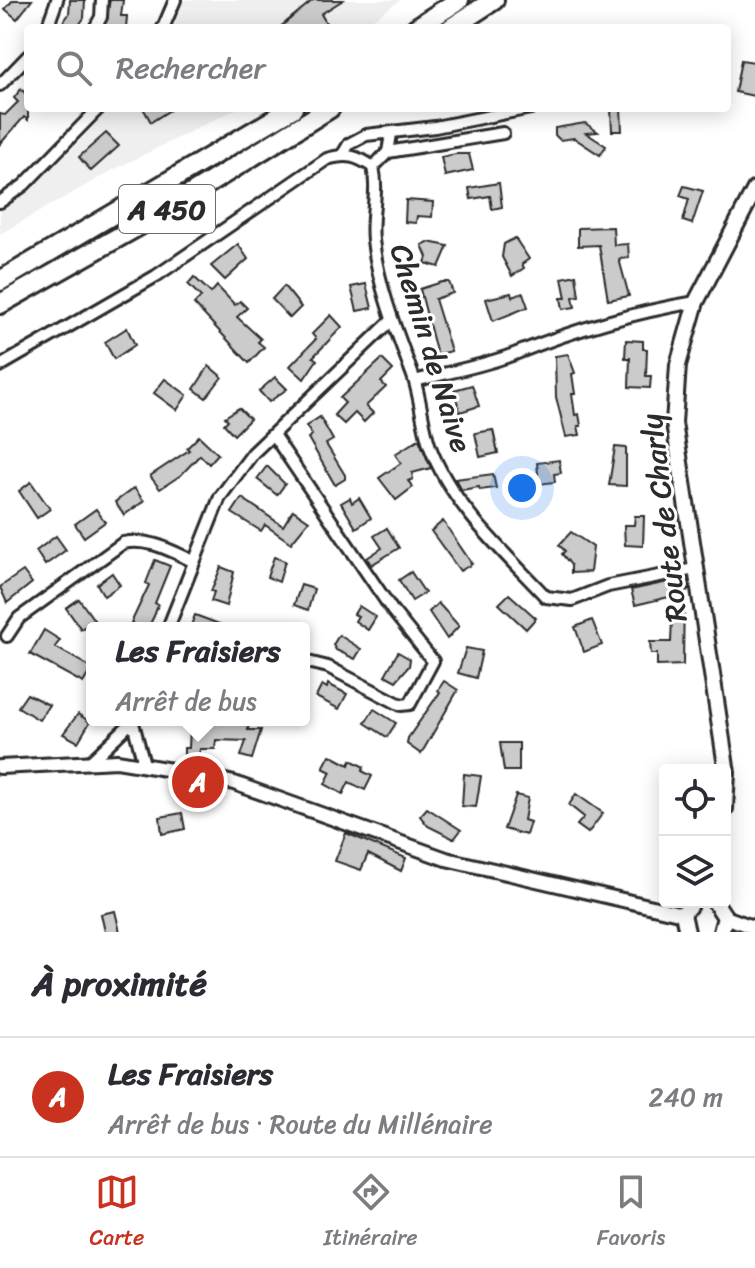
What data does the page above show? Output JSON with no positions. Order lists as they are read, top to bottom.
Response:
{
  "streets": {
    "highway": ["A 450"],
    "main road": ["Route de Charly"],
    "street": ["Chemin de Naive"]
  },
  "crossings": [
    ["Chemin de Naive", "Route de Charly"]
  ],
  "page": {
    "search": "Rechercher",
    "popup": ["Les Fraisiers", "Arrêt de bus"],
    "pins": "A",
    "heading": "À proximité",
    "list": [
      {
        "mark": "A",
        "name": "Les Fraisiers",
        "note": "Arrêt de bus · Route du Millénaire",
        "value": "240 m"
      }
    ],
    "nav": ["Carte", "Itinéraire", "Favoris"]
  }
}
